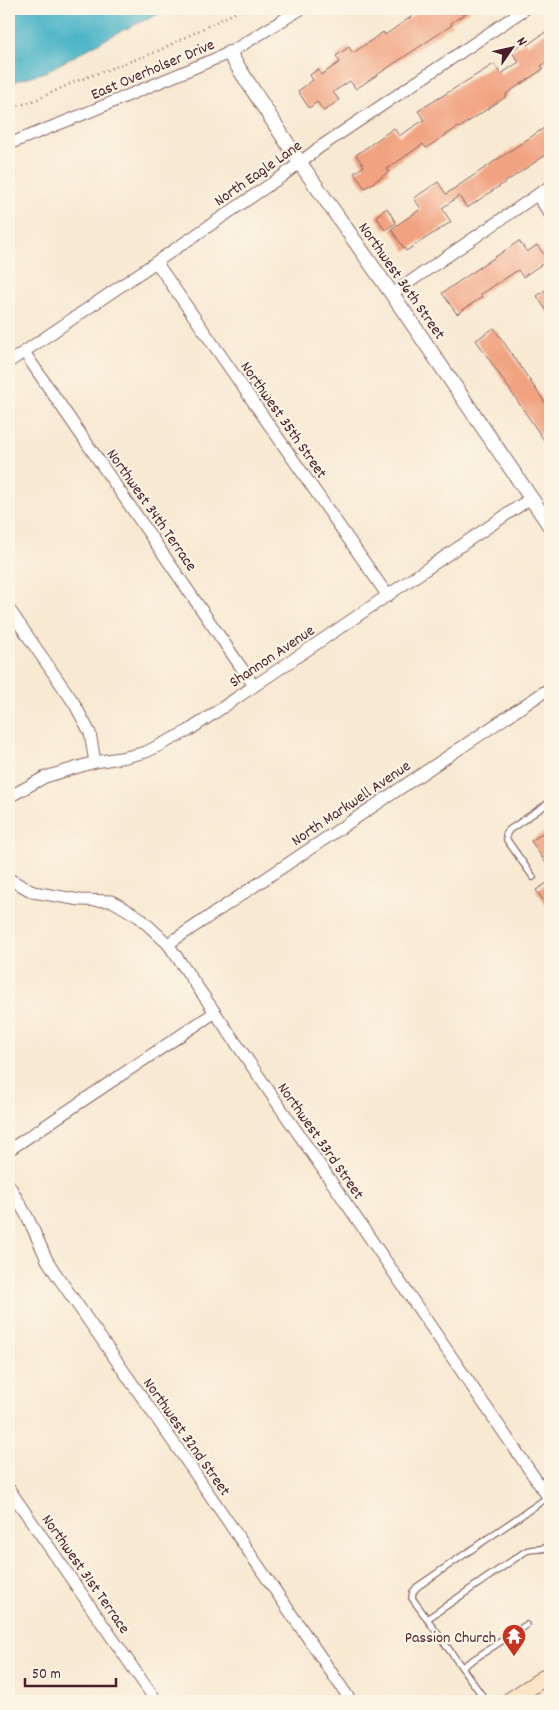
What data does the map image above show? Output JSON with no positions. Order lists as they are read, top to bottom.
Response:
{
  "streets": {
    "street": [
      "East Overholser Drive",
      "North Eagle Lane",
      "Northwest 36th Street",
      "Northwest 35th Street",
      "Northwest 34th Terrace",
      "Shannon Avenue",
      "North Markwell Avenue",
      "Northwest 33rd Street",
      "Northwest 32nd Street",
      "Northwest 31st Terrace"
    ]
  },
  "crossings": [
    ["East Overholser Drive", "Northwest 36th Street"],
    ["North Eagle Lane", "Northwest 36th Street"],
    ["North Eagle Lane", "Northwest 35th Street"],
    ["North Eagle Lane", "Northwest 34th Terrace"],
    ["Northwest 36th Street", "Shannon Avenue"],
    ["Northwest 35th Street", "Shannon Avenue"],
    ["Northwest 34th Terrace", "Shannon Avenue"],
    ["North Markwell Avenue", "Northwest 33rd Street"]
  ],
  "places": {
    "temple": ["Passion Church"]
  },
  "scale_bar": "50 m",
  "north": "top right"
}
